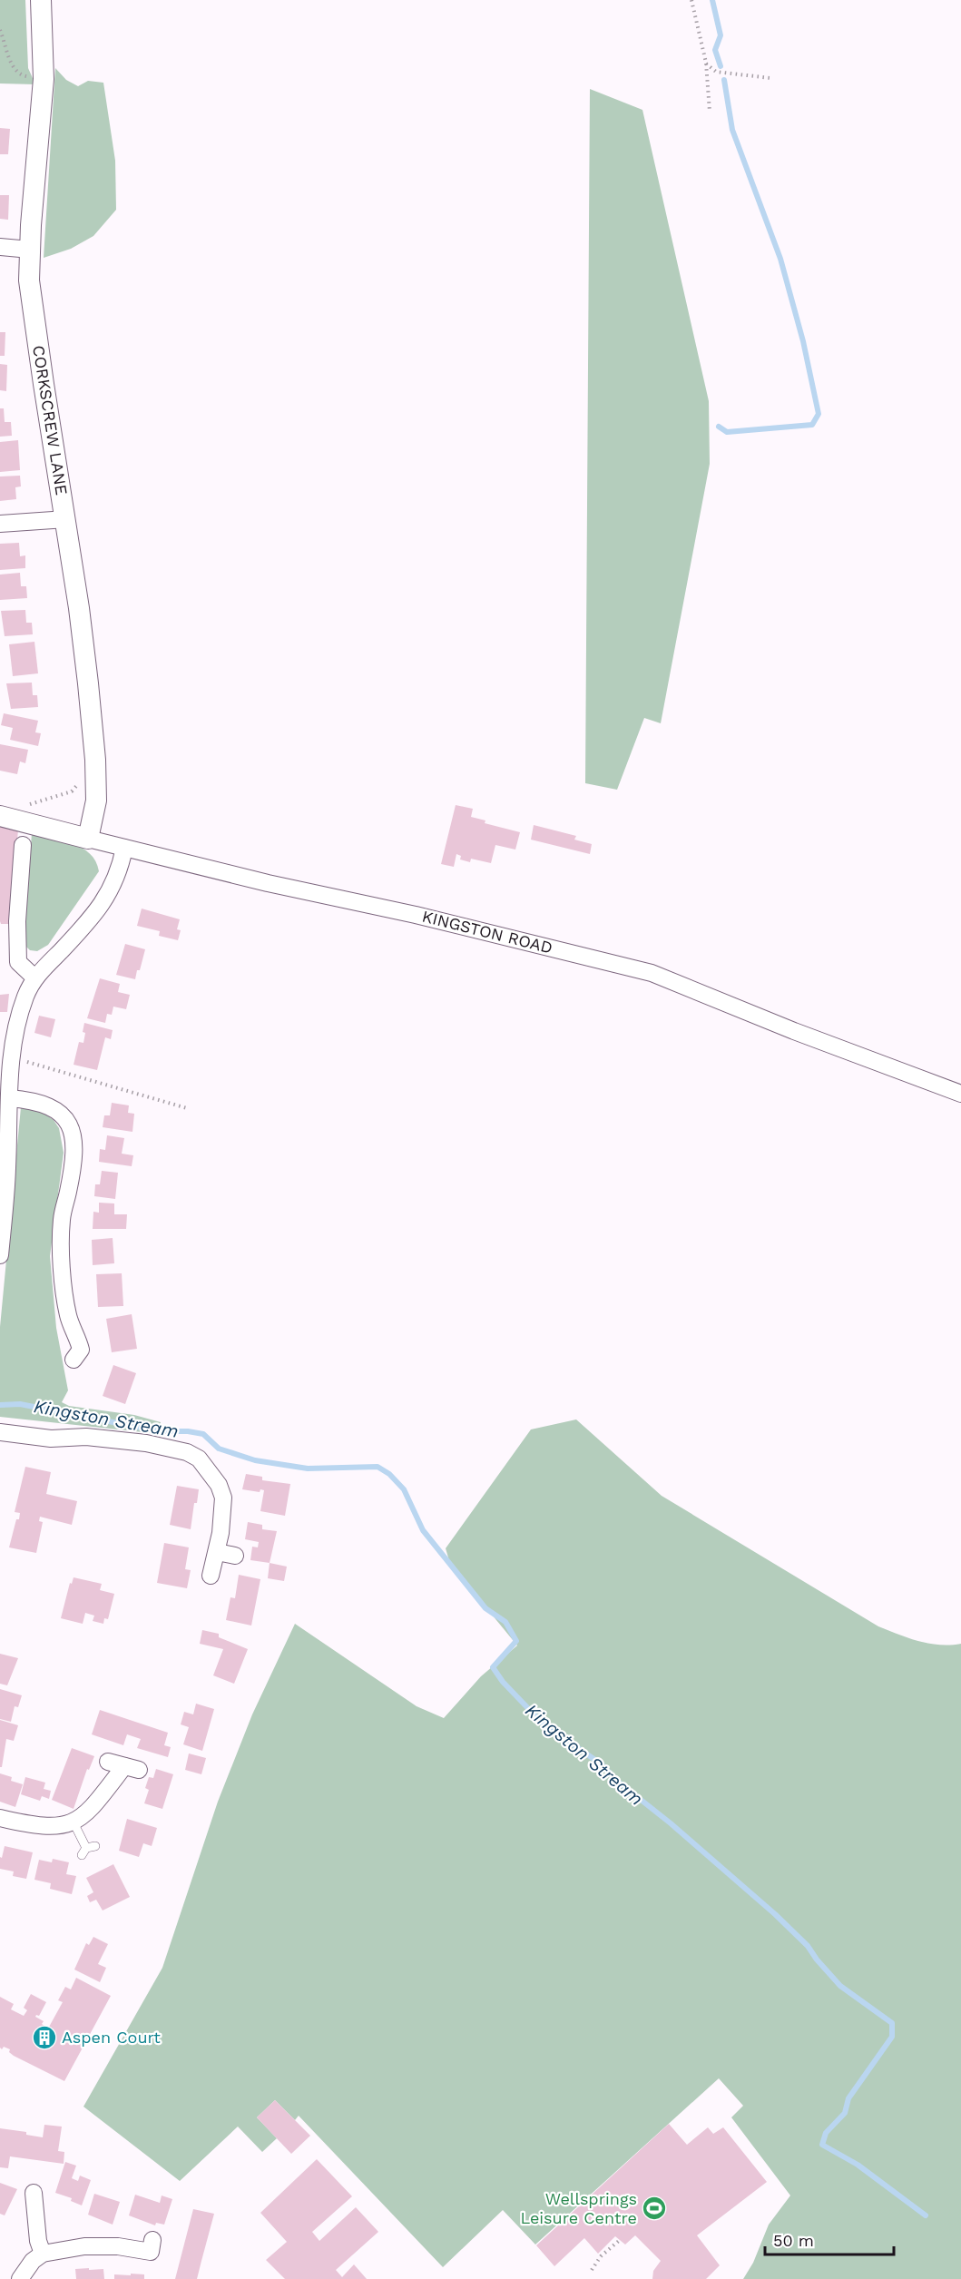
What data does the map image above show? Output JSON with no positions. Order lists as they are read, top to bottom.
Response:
{
  "streets": {
    "street": ["CORKSCREW LANE", "KINGSTON ROAD"]
  },
  "crossings": [
    ["CORKSCREW LANE", "KINGSTON ROAD"]
  ],
  "water": ["Kingston Stream"],
  "places": {
    "building": ["Aspen Court"],
    "sports": ["Wellsprings Leisure Centre"]
  },
  "scale_bar": "50 m"
}
